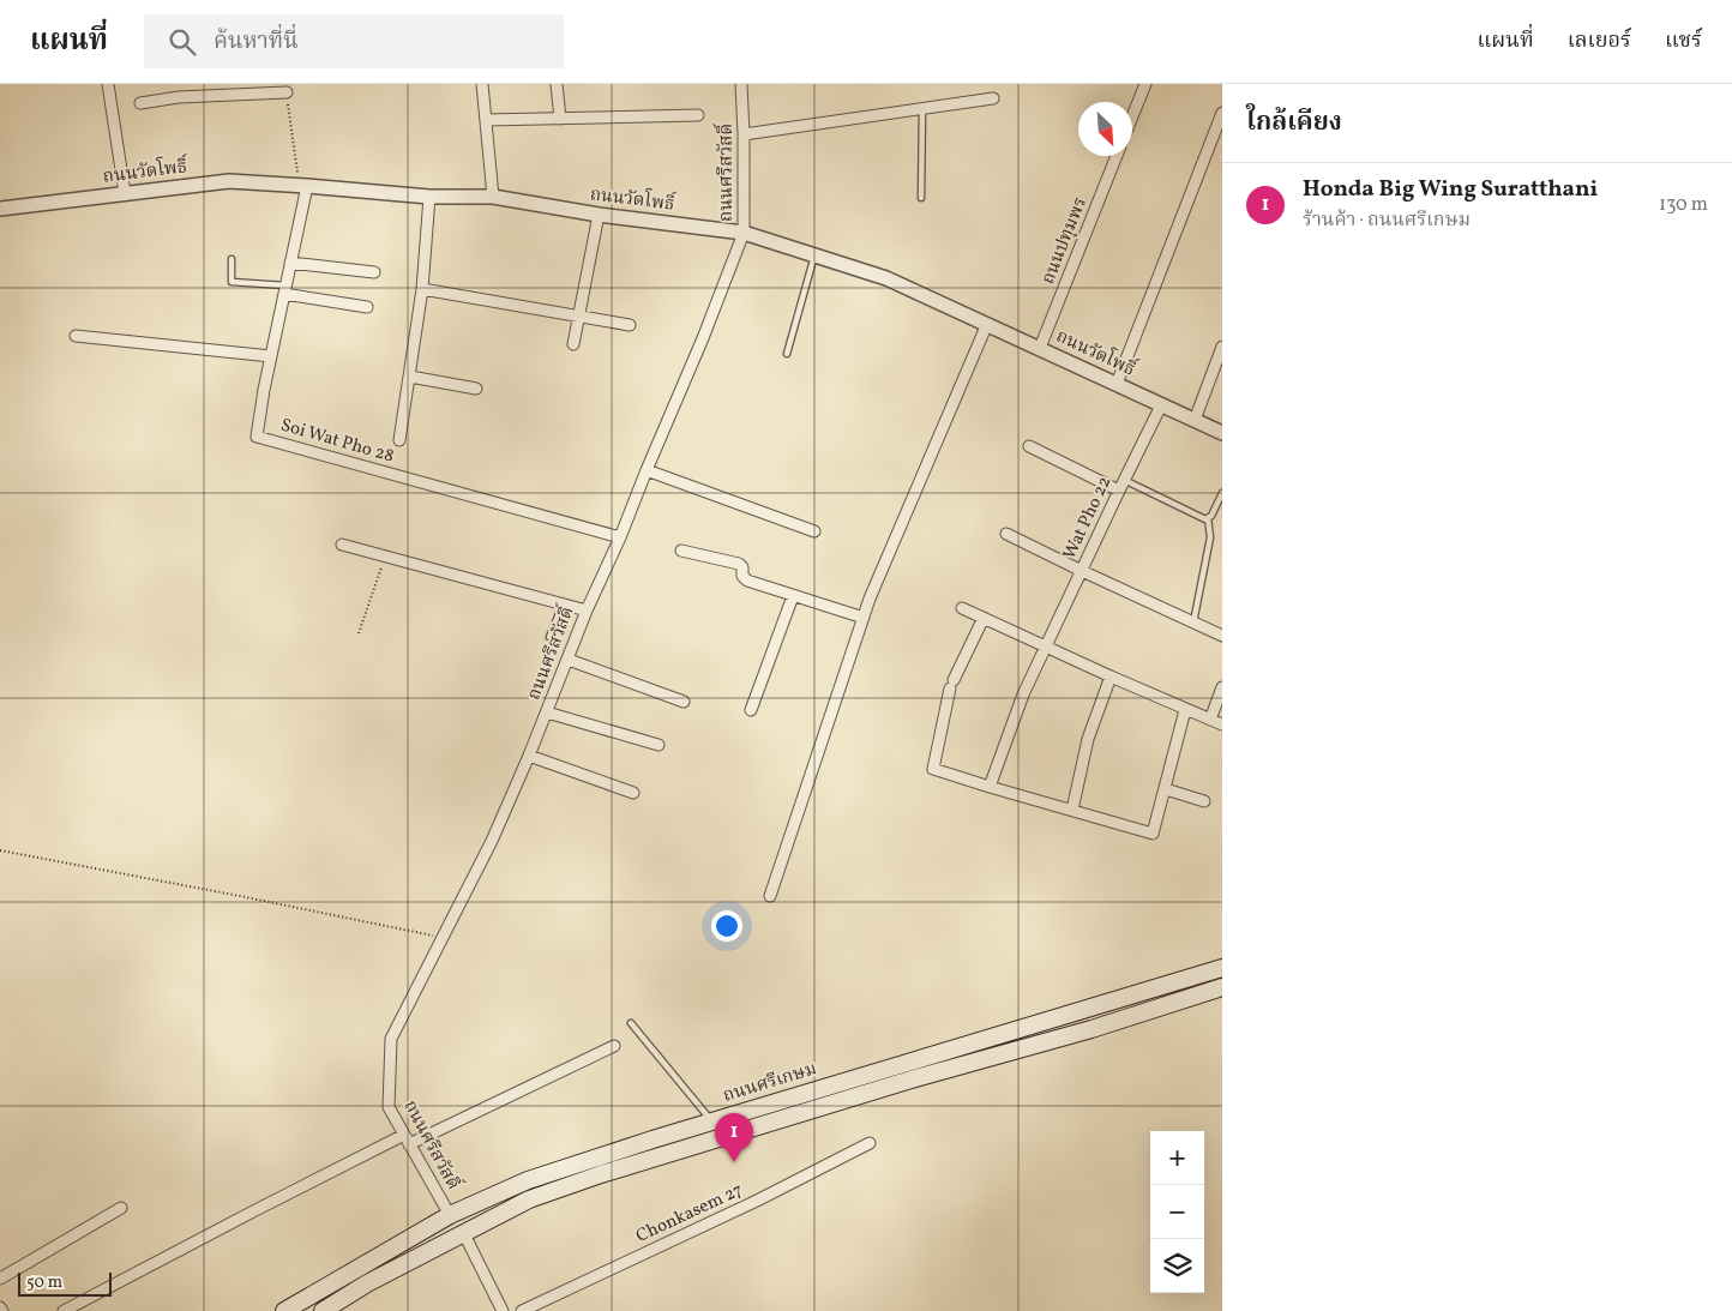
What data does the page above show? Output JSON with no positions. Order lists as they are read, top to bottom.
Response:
{
  "streets": {
    "main road": ["ถนนศรีเกษม"],
    "street": [
      "ถนนวัดโพธิ์",
      "ถนนศรีสวัสดิ์",
      "ถนนปทุมพร",
      "Soi Wat Pho 28",
      "Wat Pho 22",
      "Chonkasem 27"
    ]
  },
  "crossings": [
    ["ถนนวัดโพธิ์", "ถนนศรีสวัสดิ์"],
    ["ถนนวัดโพธิ์", "ถนนปทุมพร"],
    ["ถนนวัดโพธิ์", "Soi Wat Pho 28"],
    ["ถนนวัดโพธิ์", "Wat Pho 22"],
    ["ถนนศรีสวัสดิ์", "Soi Wat Pho 28"],
    ["ถนนศรีสวัสดิ์", "ถนนศรีเกษม"]
  ],
  "scale_bar": "50 m",
  "north": "bottom right",
  "page": {
    "header": "แผนที่",
    "search": "ค้นหาที่นี่",
    "nav": ["แผนที่", "เลเยอร์", "แชร์"],
    "heading": "ใกล้เคียง",
    "list": [
      {
        "mark": "1",
        "name": "Honda Big Wing Suratthani",
        "note": "ร้านค้า · ถนนศรีเกษม",
        "value": "130 m"
      }
    ],
    "pins": "1",
    "map_buttons": ["+", "−"],
    "scale": "50 m"
  }
}
